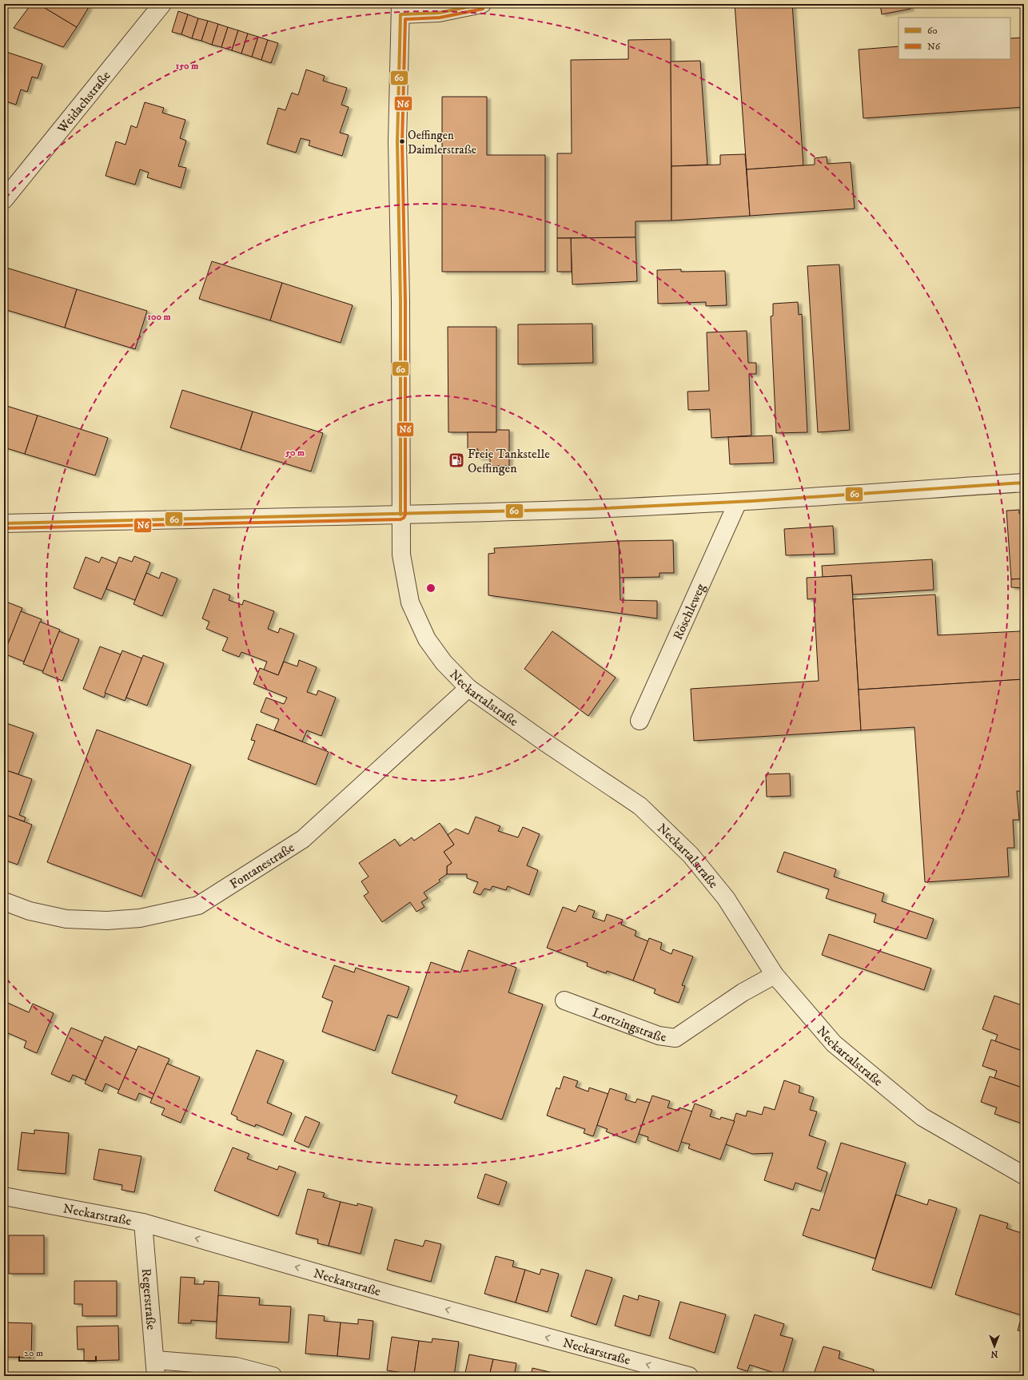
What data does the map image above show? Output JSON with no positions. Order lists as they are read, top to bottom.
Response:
{
  "streets": {
    "street": [
      "Weidachstraße",
      "Röschleweg",
      "Neckartalstraße",
      "Fontanestraße",
      "Lortzingstraße",
      "Neckarstraße",
      "Regerstraße"
    ]
  },
  "crossings": [
    ["Neckartalstraße", "Fontanestraße"],
    ["Neckartalstraße", "Lortzingstraße"],
    ["Neckarstraße", "Regerstraße"]
  ],
  "one_way": ["Neckarstraße"],
  "places": {
    "other": ["Oeffingen Daimlerstraße"],
    "fuel station": ["Freie Tankstelle Oeffingen"]
  },
  "lines": ["transit line 60", "transit line N6"],
  "legend": ["60", "N6"],
  "scale_bar": "20 m",
  "north": "bottom",
  "rings": ["150 m", "100 m", "50 m"]
}
